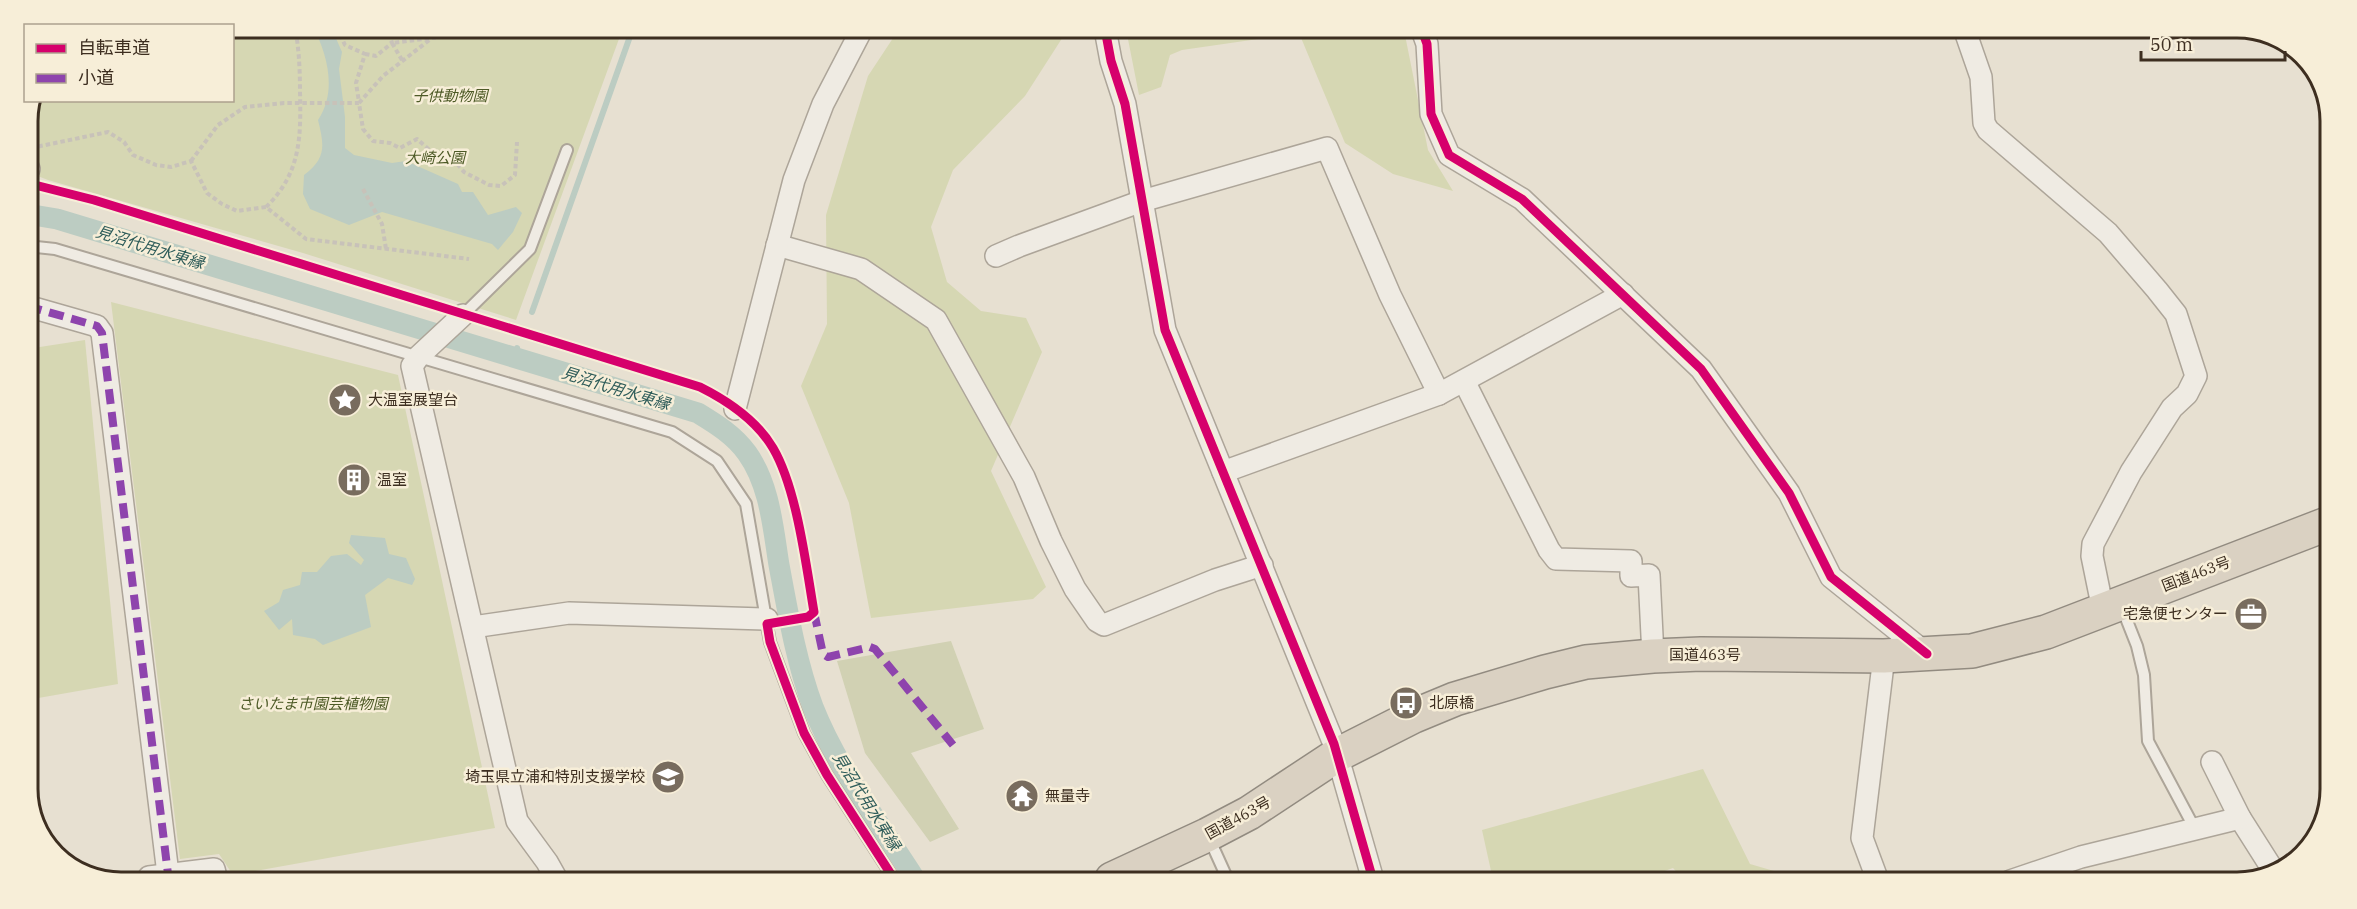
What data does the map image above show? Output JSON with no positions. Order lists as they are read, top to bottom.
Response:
{
  "streets": {
    "highway": ["国道463号"]
  },
  "water": ["見沼代用水東縁"],
  "parks": ["子供動物園", "大崎公園", "さいたま市園芸植物園"],
  "places": {
    "place": ["大温室展望台"],
    "building": ["温室"],
    "office": ["宅急便センター"],
    "bus stop": ["北原橋"],
    "school or university": ["埼玉県立浦和特別支援学校"],
    "temple": ["無量寺"]
  },
  "legend": ["自転車道", "小道"],
  "scale_bar": "50 m"
}
